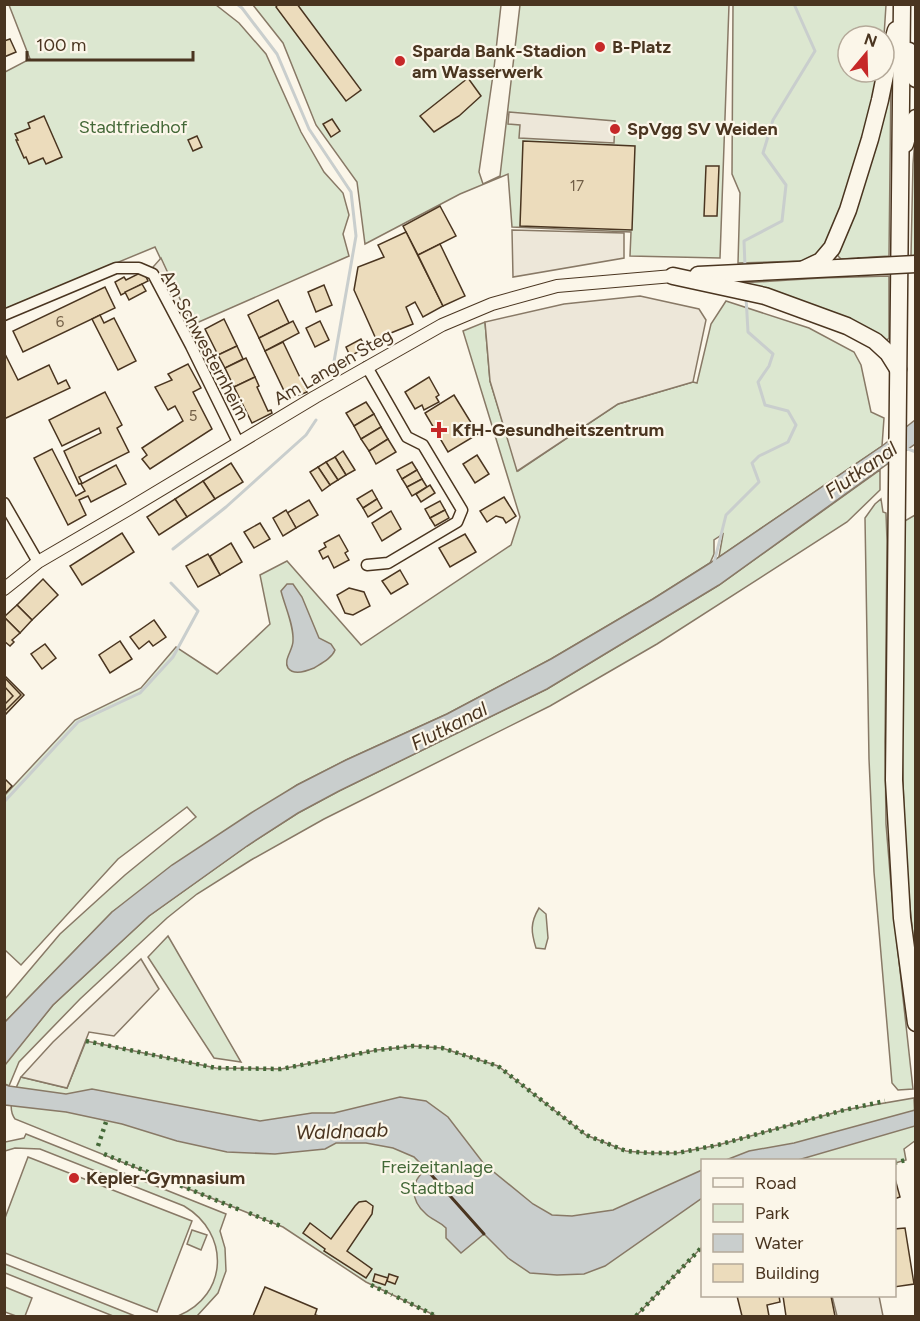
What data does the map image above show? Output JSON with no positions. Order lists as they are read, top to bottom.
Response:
{
  "streets": {
    "street": ["Am Schwesternheim", "Am Langen Steg"]
  },
  "crossings": [
    ["Am Schwesternheim", "Am Langen Steg"]
  ],
  "water": ["Flutkanal", "Waldnaab"],
  "parks": ["Stadtfriedhof", "Freizeitanlage Stadtbad"],
  "places": {
    "other": [
      "B-Platz",
      "Sparda Bank-Stadion am Wasserwerk",
      "SpVgg SV Weiden",
      "Kepler-Gymnasium"
    ],
    "health": ["KfH-Gesundheitszentrum"]
  },
  "house_numbers": ["17", "6", "5"],
  "legend": [
    "Road",
    "Park",
    "Water",
    "Building"
  ],
  "scale_bar": "100 m",
  "north": "top"
}
